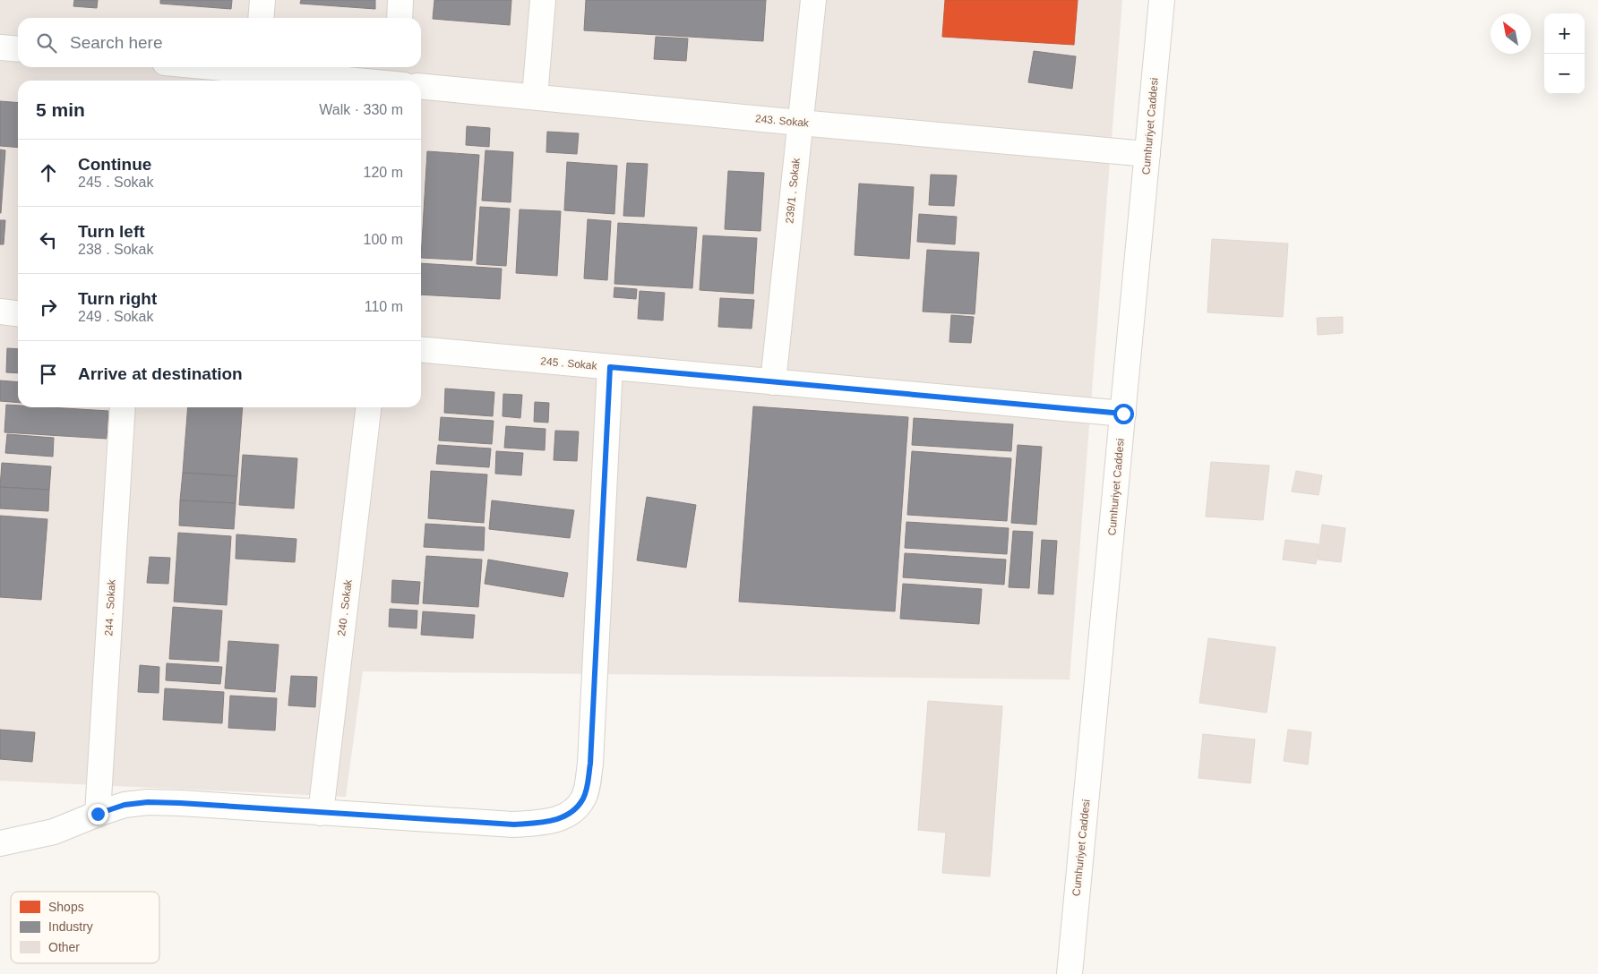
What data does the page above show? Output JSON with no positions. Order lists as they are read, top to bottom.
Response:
{
  "streets": {
    "street": [
      "243. Sokak",
      "Cumhuriyet Caddesi",
      "239/1 . Sokak",
      "245 . Sokak",
      "244 . Sokak",
      "240 . Sokak"
    ]
  },
  "crossings": [
    ["243. Sokak", "Cumhuriyet Caddesi"],
    ["243. Sokak", "239/1 . Sokak"],
    ["Cumhuriyet Caddesi", "245 . Sokak"],
    ["239/1 . Sokak", "245 . Sokak"]
  ],
  "legend": ["Shops", "Industry", "Other"],
  "north": "top left",
  "page": {
    "map_buttons": ["+", "−"],
    "search": "Search here",
    "heading": ["5 min", "Walk · 330 m"],
    "list": [
      ["Continue", "245 . Sokak", "120 m"],
      ["Turn left", "238 . Sokak", "100 m"],
      ["Turn right", "249 . Sokak", "110 m"],
      "Arrive at destination"
    ]
  }
}
